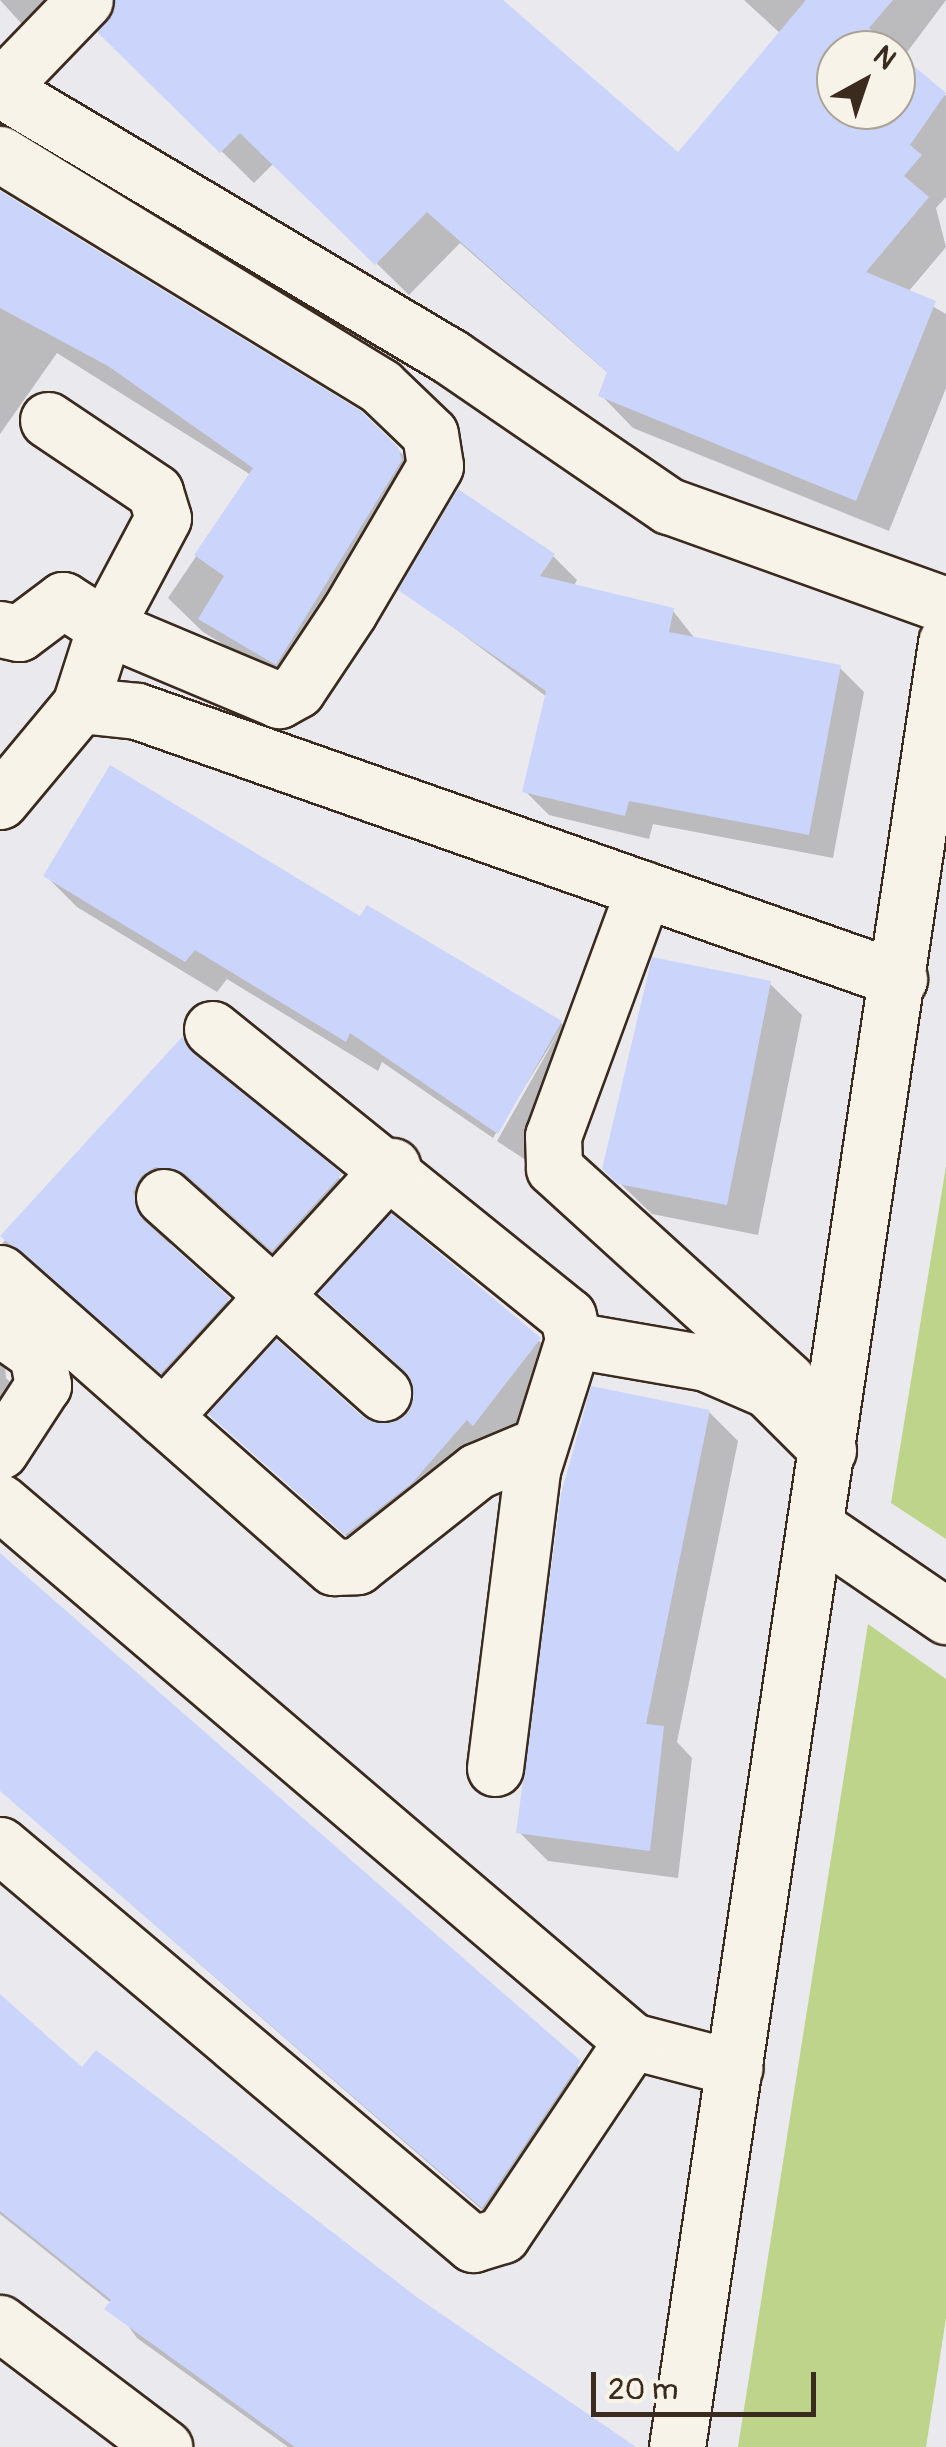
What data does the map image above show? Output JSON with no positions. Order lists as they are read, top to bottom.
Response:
{
  "scale_bar": "20 m",
  "north": "top right"
}
